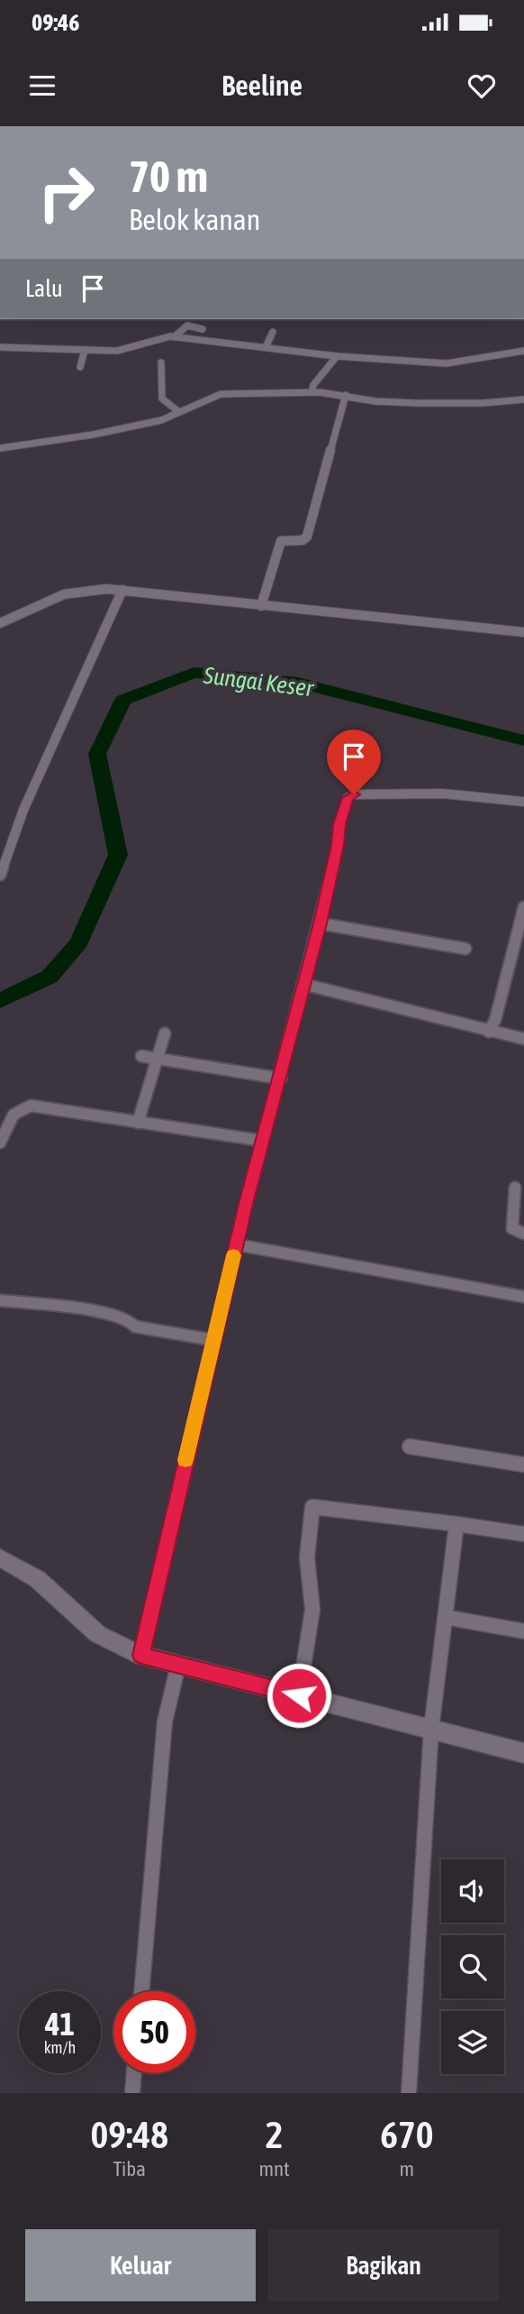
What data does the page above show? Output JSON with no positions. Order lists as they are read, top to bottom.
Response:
{
  "water": ["Sungai Keser"],
  "page": {
    "status": "09:46",
    "header": "Beeline",
    "turn": ["70 m", "Belok kanan"],
    "then": "Lalu",
    "speed": "41 km/h",
    "limit": "50",
    "eta": [
      "09:48",
      "Tiba",
      "2",
      "mnt",
      "670",
      "m"
    ],
    "buttons": ["Keluar", "Bagikan"]
  }
}
